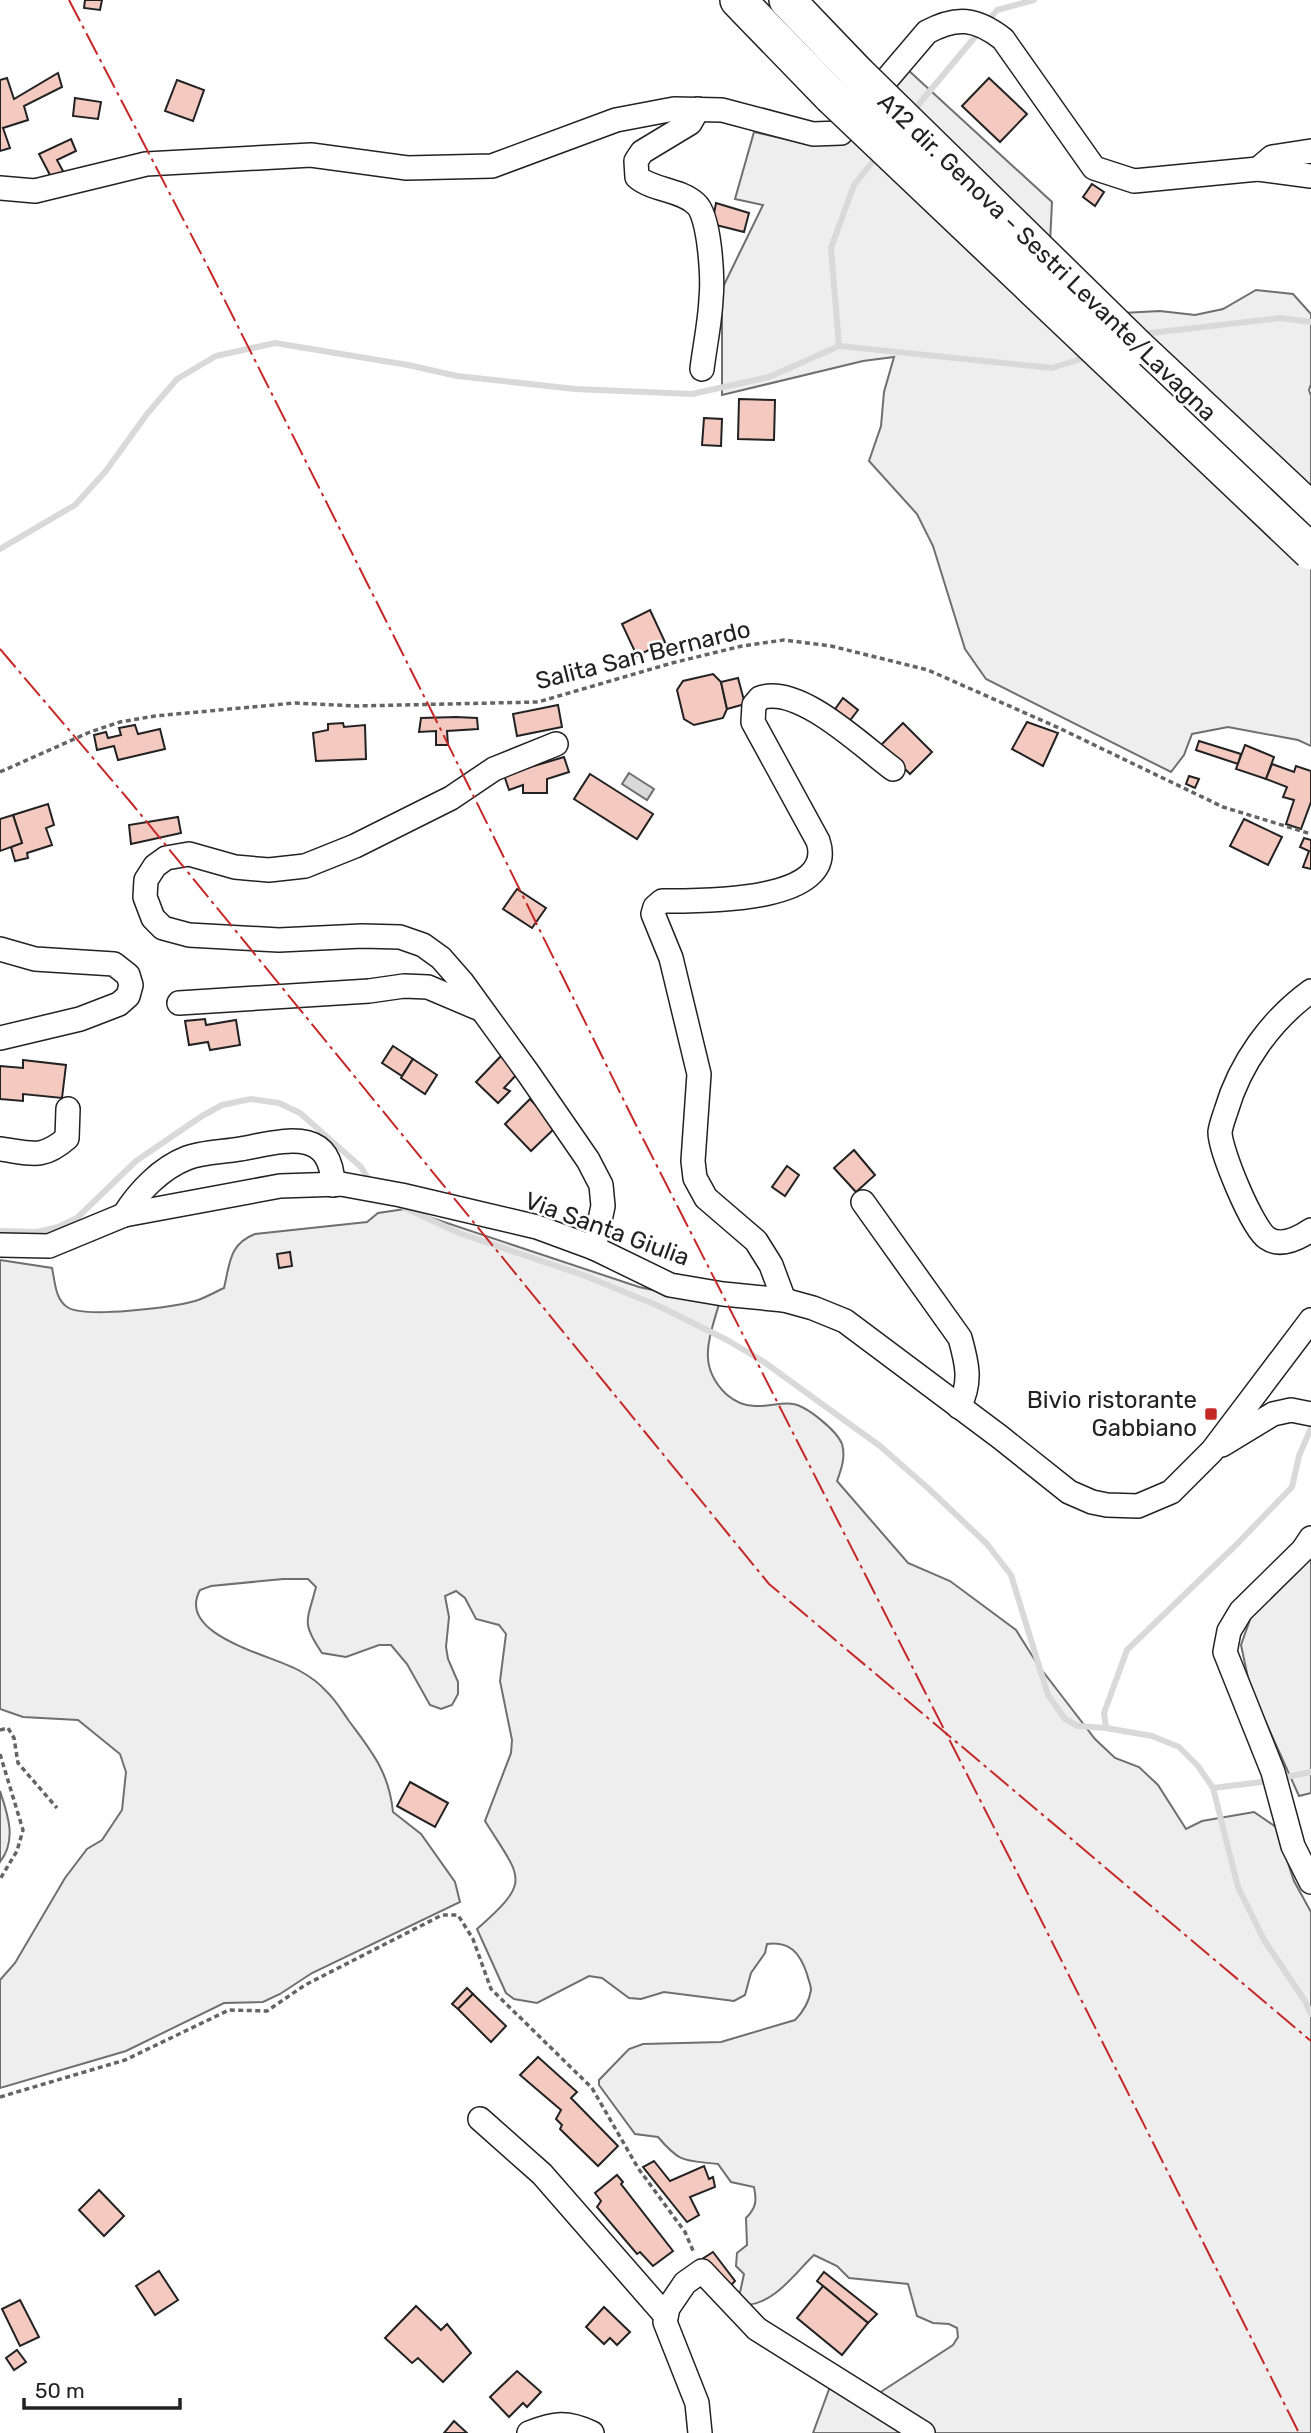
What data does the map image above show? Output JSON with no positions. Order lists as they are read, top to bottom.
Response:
{
  "streets": {
    "highway": ["A12 dir. Genova - Sestri Levante/Lavagna"],
    "street": ["Via Santa Giulia"],
    "path": ["Salita San Bernardo"]
  },
  "places": {
    "transit": ["Bivio ristorante Gabbiano"]
  },
  "scale_bar": "50 m"
}
